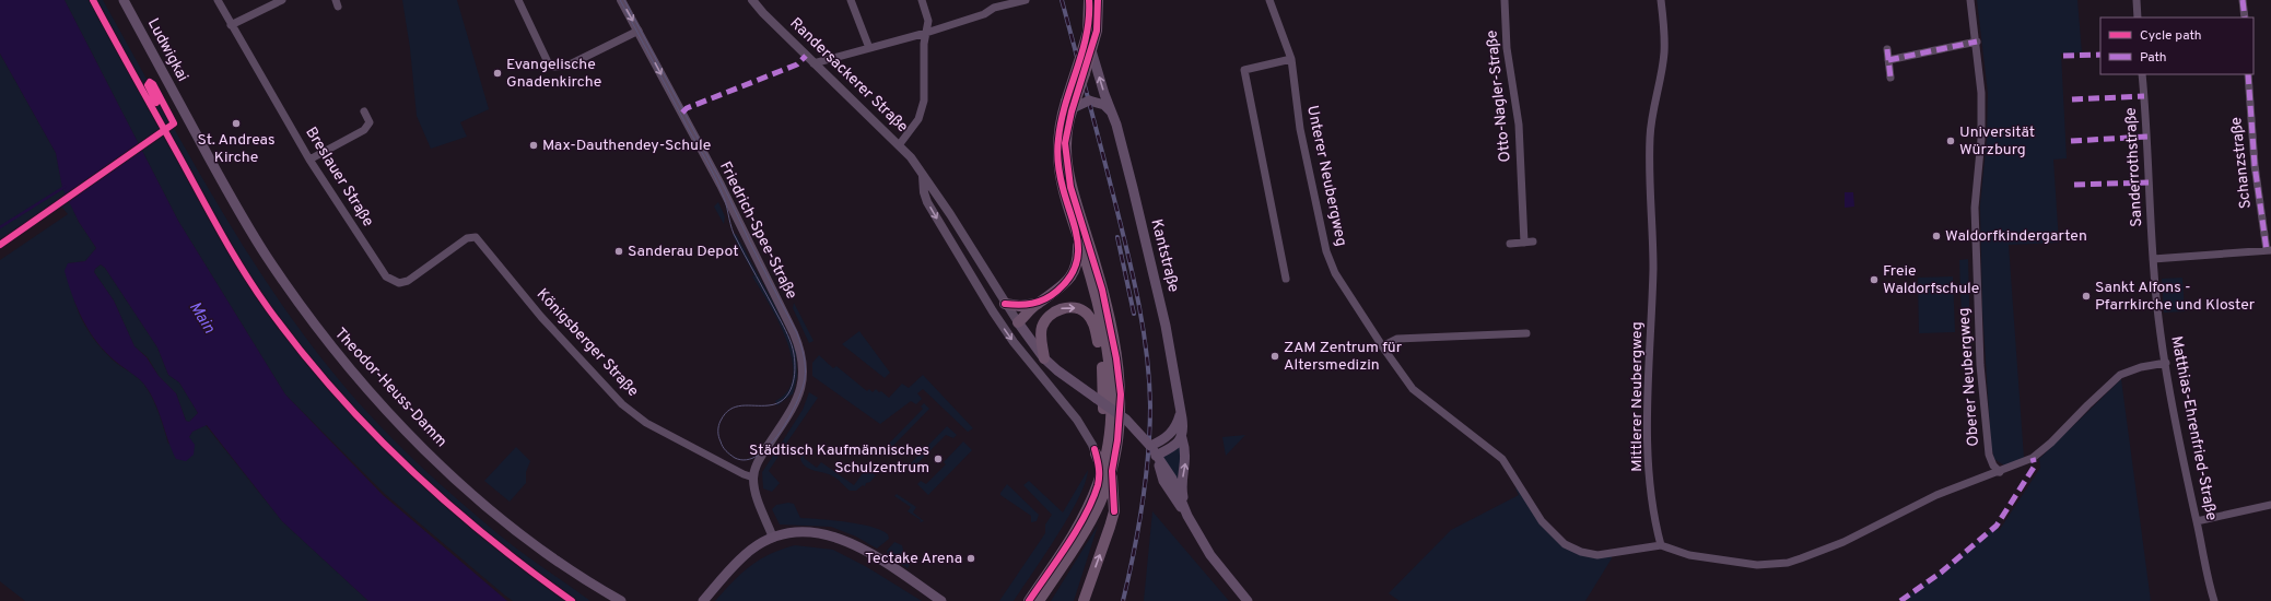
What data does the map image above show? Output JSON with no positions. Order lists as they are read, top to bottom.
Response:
{
  "streets": {
    "main road": [
      "Ludwigkai",
      "Randersackerer Straße",
      "Kantstraße",
      "Theodor-Heuss-Damm"
    ],
    "street": [
      "Otto-Nagler-Straße",
      "Schanzstraße",
      "Sanderrothstraße",
      "Unterer Neubergweg",
      "Breslauer Straße",
      "Friedrich-Spee-Straße",
      "Königsberger Straße",
      "Oberer Neubergweg",
      "Mittlerer Neubergweg",
      "Matthias-Ehrenfried-Straße"
    ]
  },
  "crossings": [
    ["Ludwigkai", "Theodor-Heuss-Damm"],
    ["Randersackerer Straße", "Kantstraße"],
    ["Sanderrothstraße", "Matthias-Ehrenfried-Straße"],
    ["Unterer Neubergweg", "Mittlerer Neubergweg"],
    ["Breslauer Straße", "Königsberger Straße"],
    ["Friedrich-Spee-Straße", "Königsberger Straße"]
  ],
  "one_way": ["Friedrich-Spee-Straße"],
  "water": ["Main"],
  "places": [
    "Evangelische Gnadenkirche",
    "St. Andreas Kirche",
    "Universität Würzburg",
    "Max-Dauthendey-Schule",
    "Waldorfkindergarten",
    "Sanderau Depot",
    "Freie Waldorfschule",
    "Sankt Alfons - Pfarrkirche und Kloster",
    "ZAM Zentrum für Altersmedizin",
    "Städtisch Kaufmännisches Schulzentrum",
    "Tectake Arena"
  ],
  "legend": ["Cycle path", "Path"]
}
